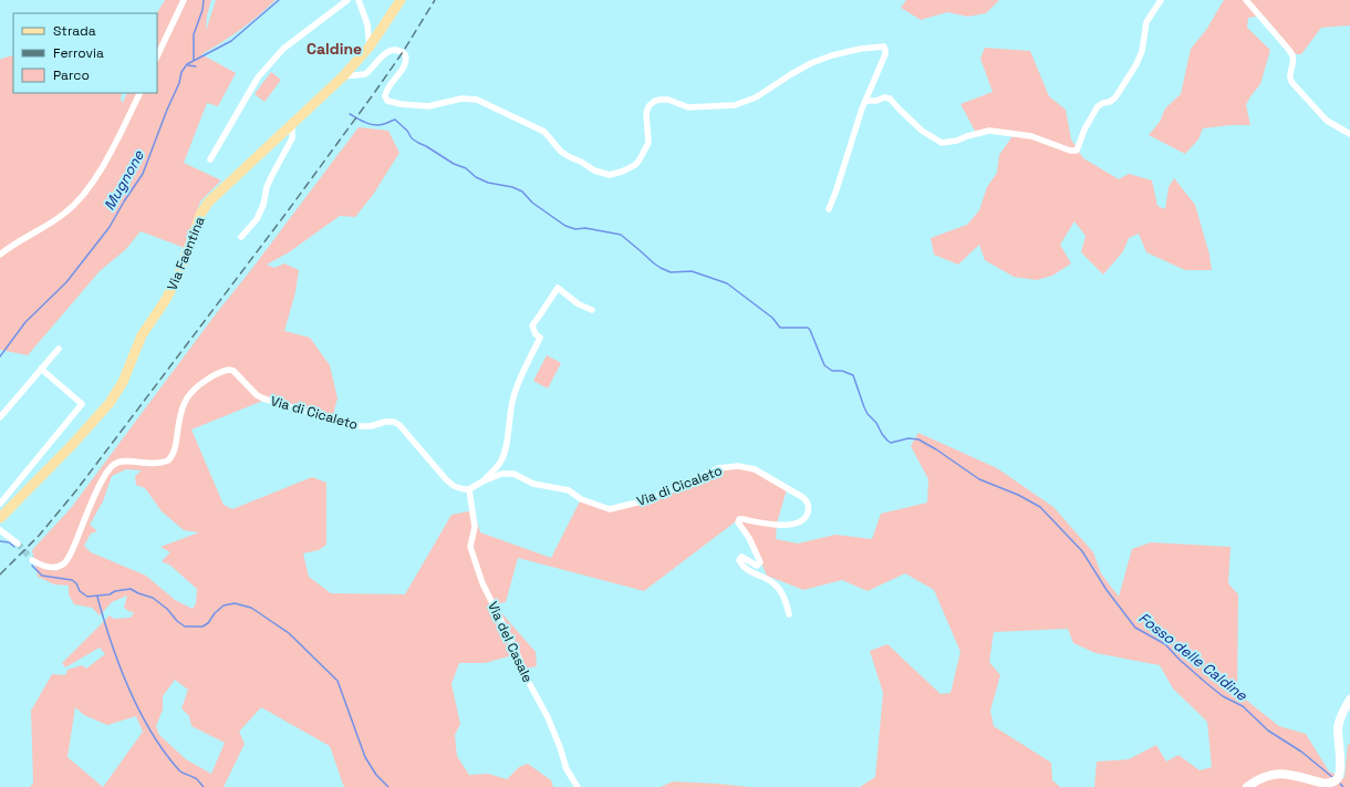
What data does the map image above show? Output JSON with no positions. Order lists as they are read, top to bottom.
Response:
{
  "streets": {
    "main road": ["Via Faentina"],
    "street": ["Via di Cicaleto", "Via del Casale"]
  },
  "crossings": [
    ["Via di Cicaleto", "Via del Casale"]
  ],
  "districts": ["Caldine"],
  "water": ["Mugnone", "Fosso delle Caldine"],
  "legend": ["Strada", "Ferrovia", "Parco"]
}
